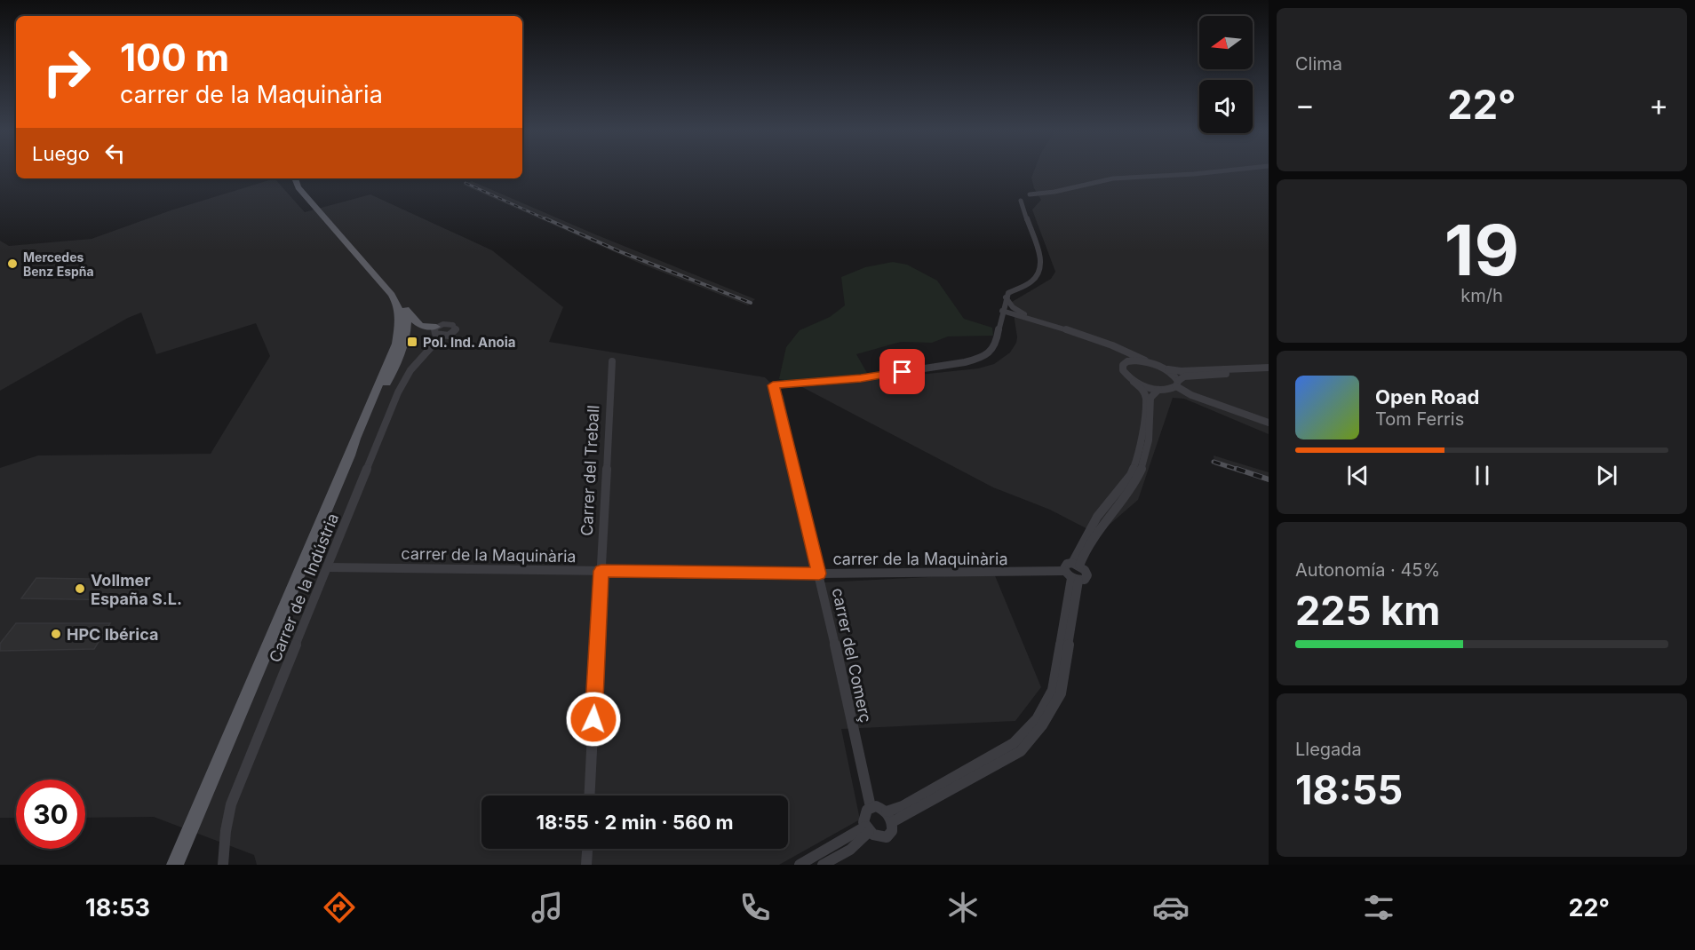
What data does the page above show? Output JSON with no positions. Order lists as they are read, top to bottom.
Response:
{
  "streets": {
    "street": [
      "Carrer del Treball",
      "carrer de la Maquinària",
      "Carrer de la Indústria",
      "carrer del Comerç"
    ]
  },
  "crossings": [
    ["Carrer del Treball", "carrer de la Maquinària"],
    ["carrer de la Maquinària", "Carrer de la Indústria"],
    ["carrer de la Maquinària", "carrer del Comerç"]
  ],
  "places": {
    "other": ["Mercedes Benz Espña", "Vollmer España S.L.", "HPC Ibérica"],
    "transit": ["Pol. Ind. Anoia"]
  },
  "north": "left",
  "page": {
    "tile": [
      "Clima",
      ["19", "km/h"],
      ["Autonomía · 45%", "225 km"],
      ["Llegada", "18:55"]
    ],
    "turn": ["100 m", "carrer de la Maquinària"],
    "heat": ["−", "22°", "+"],
    "then": "Luego",
    "song": ["Open Road", "Tom Ferris"],
    "limit": "30",
    "trip": "18:55 · 2 min · 560 m",
    "tabs": ["18:53", "22°"]
  }
}
